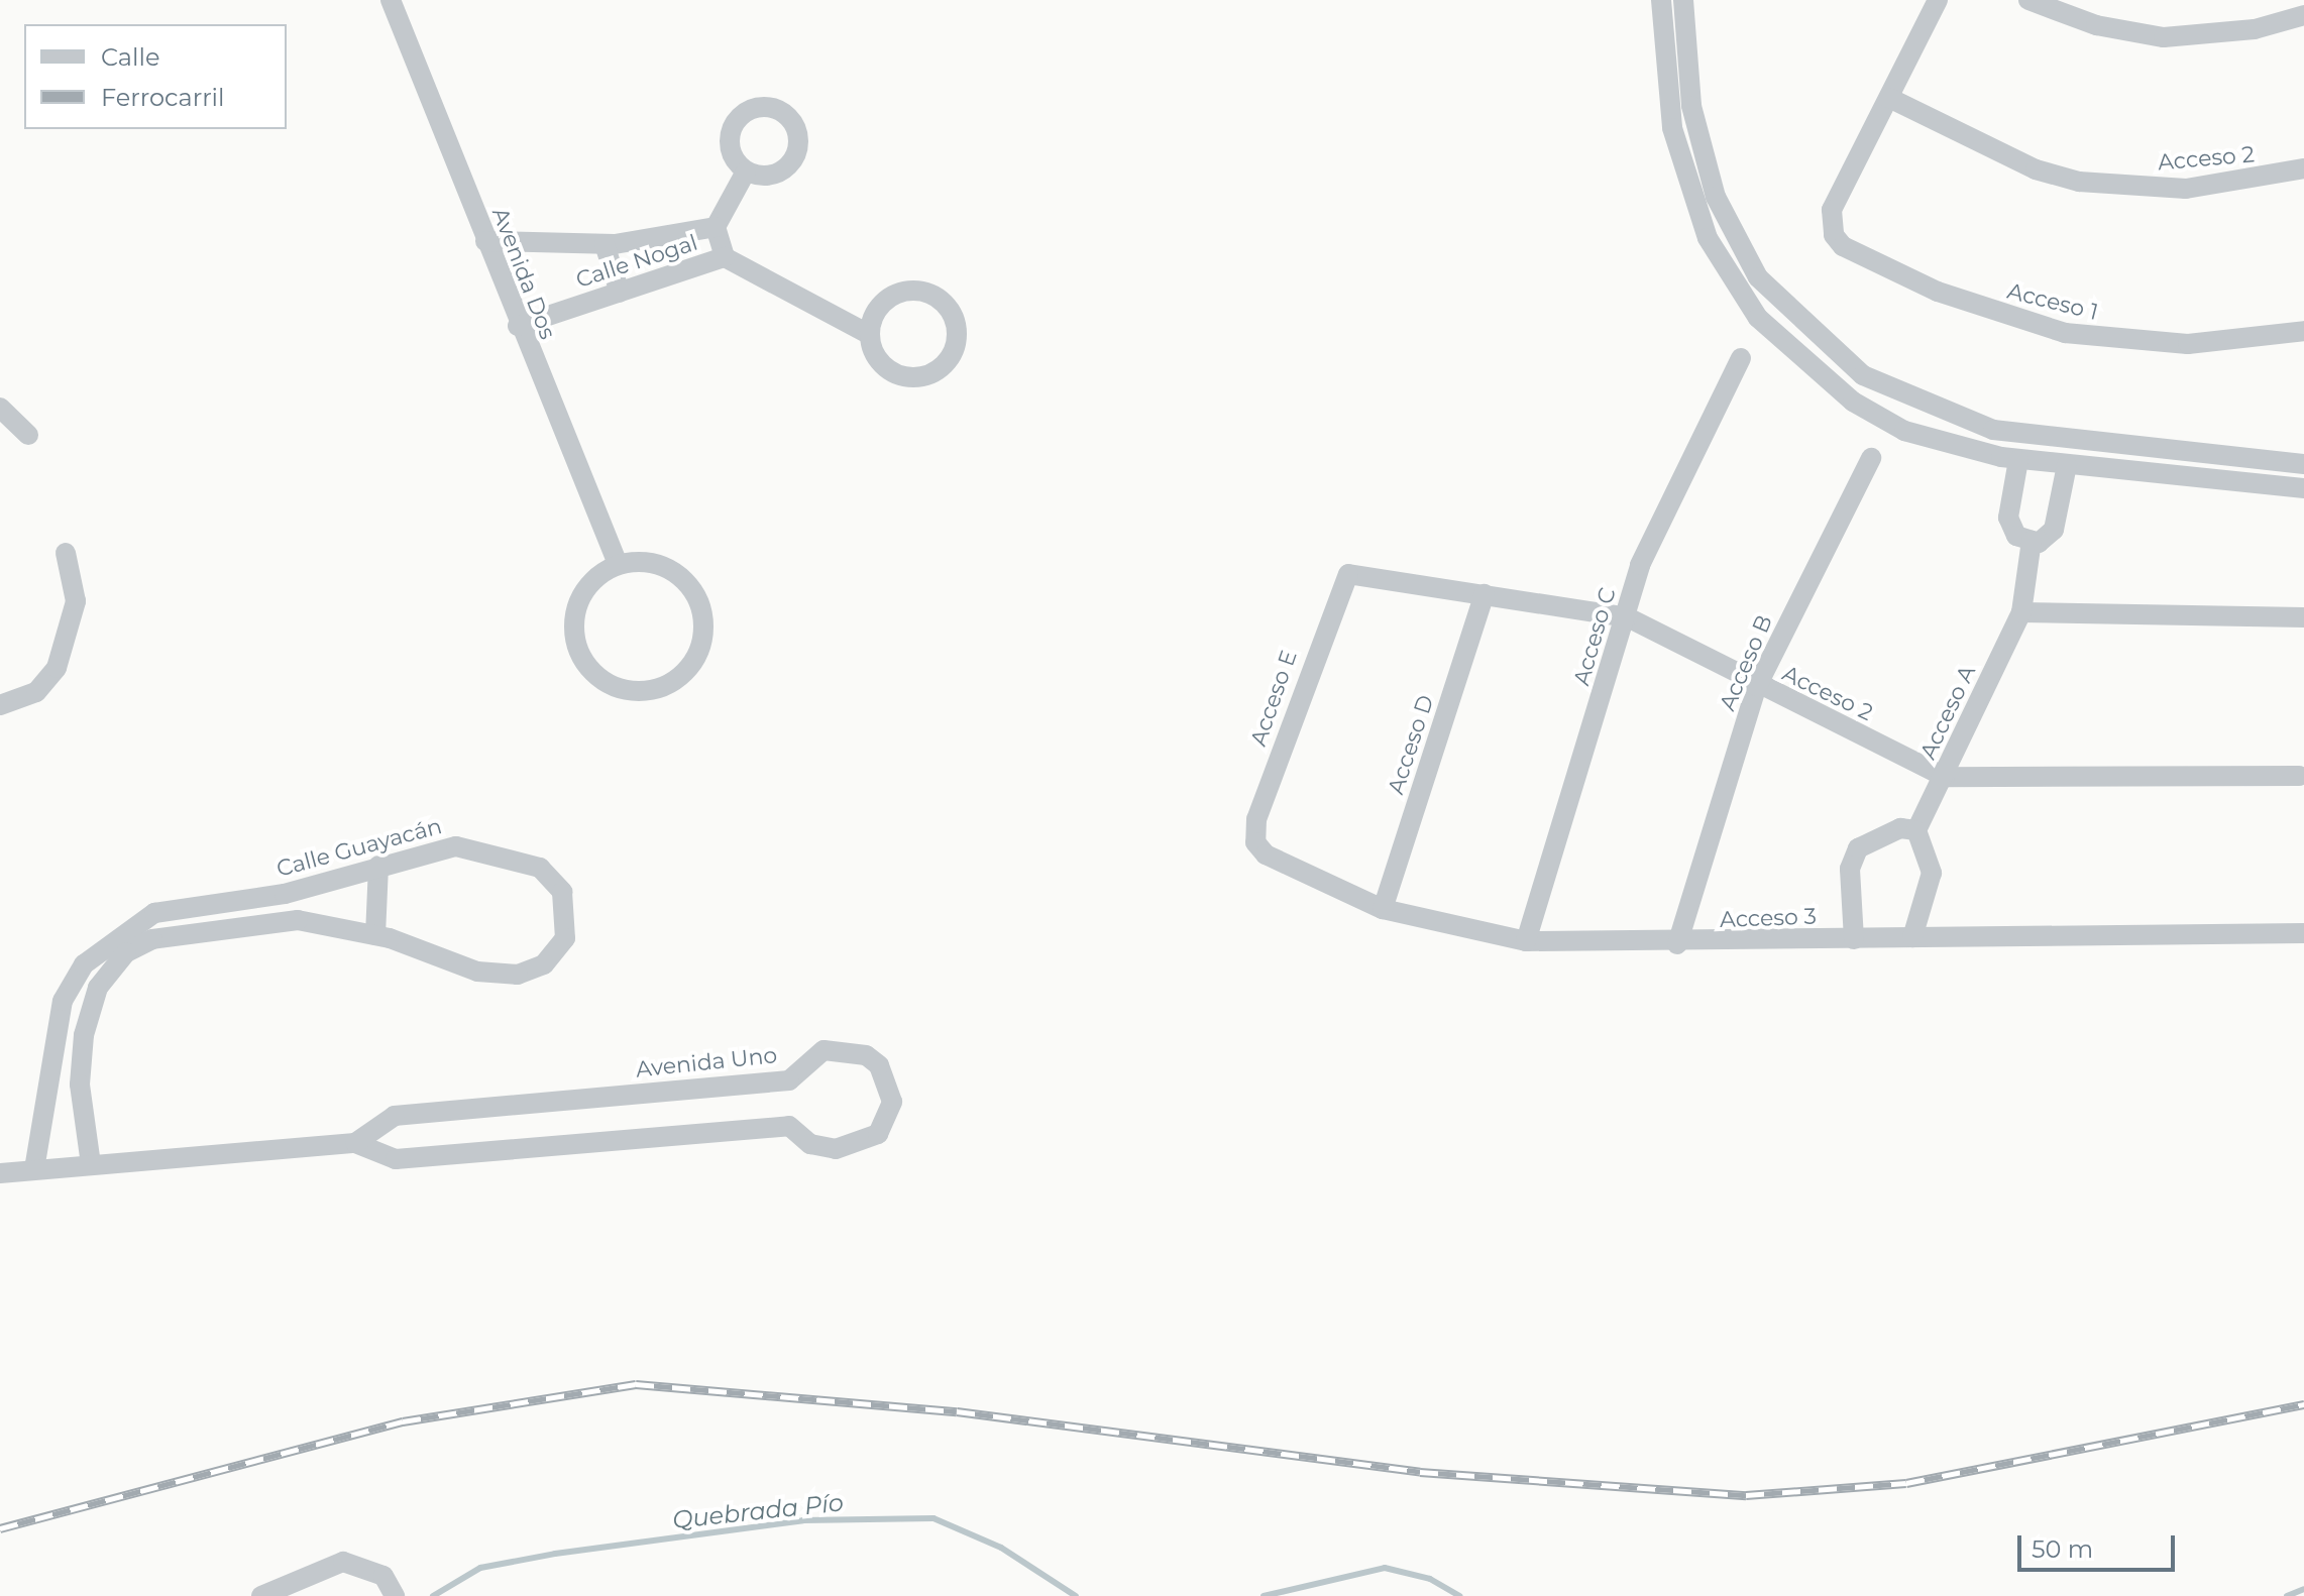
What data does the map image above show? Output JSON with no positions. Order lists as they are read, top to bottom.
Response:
{
  "streets": {
    "street": [
      "Acceso 2",
      "Calle Nogal",
      "Avenida Dos",
      "Acceso 1",
      "Acceso C",
      "Acceso B",
      "Acceso E",
      "Acceso A",
      "Acceso D",
      "Calle Guayacán",
      "Acceso 3",
      "Avenida Uno"
    ]
  },
  "crossings": [
    ["Acceso 2", "Acceso 1"],
    ["Acceso 2", "Acceso C"],
    ["Acceso 2", "Acceso B"],
    ["Acceso 2", "Acceso E"],
    ["Acceso 2", "Acceso A"],
    ["Acceso 2", "Acceso D"],
    ["Calle Nogal", "Avenida Dos"],
    ["Acceso C", "Acceso 3"],
    ["Acceso B", "Acceso 3"],
    ["Acceso E", "Acceso 3"],
    ["Acceso D", "Acceso 3"],
    ["Calle Guayacán", "Avenida Uno"]
  ],
  "water": ["Quebrada Pío"],
  "legend": ["Calle", "Ferrocarril"],
  "scale_bar": "50 m"
}
